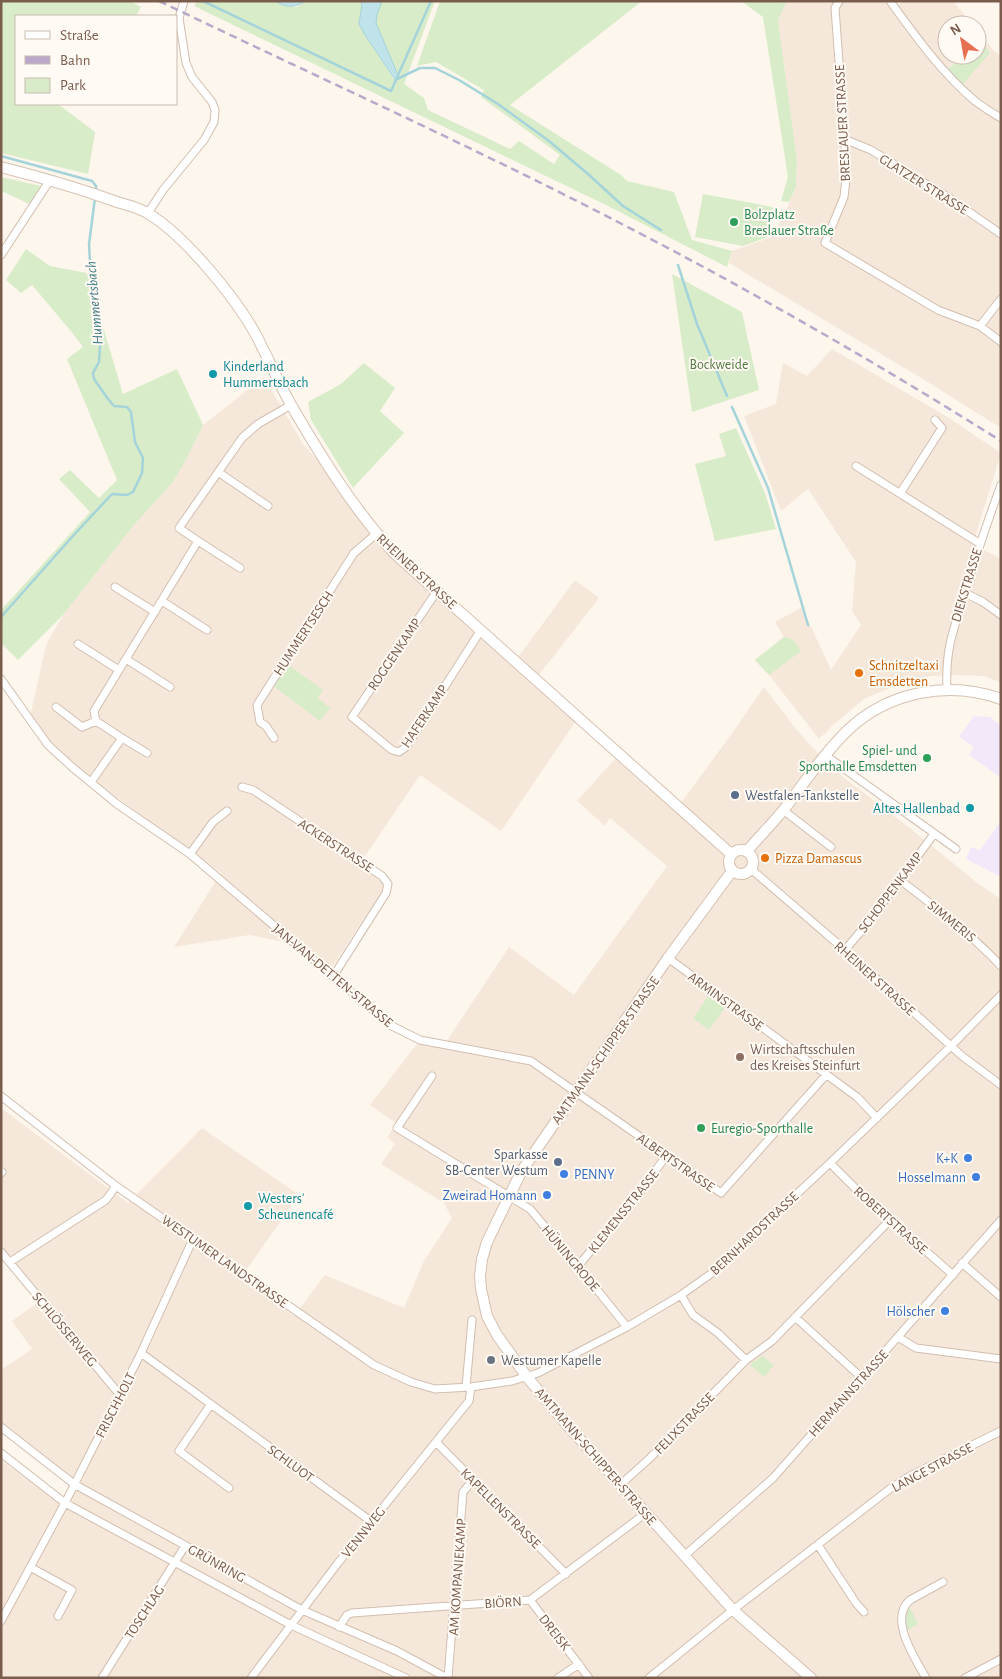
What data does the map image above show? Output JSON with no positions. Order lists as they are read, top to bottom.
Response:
{
  "streets": {
    "street": [
      "BRESLAUER STRASSE",
      "GLATZER STRASSE",
      "RHEINER STRASSE",
      "DIEKSTRASSE",
      "HUMMERTSESCH",
      "ROGGENKAMP",
      "HAFERKAMP",
      "ACKERSTRASSE",
      "SCHOPPENKAMP",
      "SIMMERIS",
      "JAN-VAN-DETTEN-STRASSE",
      "ARMINSTRASSE",
      "AMTMANN-SCHIPPER-STRASSE",
      "ALBERTSTRASSE",
      "KLEMENSSTRASSE",
      "ROBERTSTRASSE",
      "BERNHARDSTRASSE",
      "HÜNINGRODE",
      "WESTUMER LANDSTRASSE",
      "SCHLÖSSERWEG",
      "HERMANNSTRASSE",
      "FRISCHHOLT",
      "FELIXSTRASSE",
      "SCHLUOT",
      "LANGE STRASSE",
      "KAPELLENSTRASSE",
      "VENNWEG",
      "GRÜNRING",
      "AM KOMPANIEKAMP",
      "BIÖRN",
      "TOSCHLAG",
      "DREISK"
    ]
  },
  "crossings": [
    ["BRESLAUER STRASSE", "GLATZER STRASSE"],
    ["RHEINER STRASSE", "HUMMERTSESCH"],
    ["RHEINER STRASSE", "ROGGENKAMP"],
    ["RHEINER STRASSE", "HAFERKAMP"],
    ["RHEINER STRASSE", "SCHOPPENKAMP"],
    ["RHEINER STRASSE", "AMTMANN-SCHIPPER-STRASSE"],
    ["RHEINER STRASSE", "BERNHARDSTRASSE"],
    ["ROGGENKAMP", "HAFERKAMP"],
    ["ACKERSTRASSE", "JAN-VAN-DETTEN-STRASSE"],
    ["SCHOPPENKAMP", "SIMMERIS"],
    ["JAN-VAN-DETTEN-STRASSE", "AMTMANN-SCHIPPER-STRASSE"],
    ["JAN-VAN-DETTEN-STRASSE", "ALBERTSTRASSE"],
    ["ARMINSTRASSE", "AMTMANN-SCHIPPER-STRASSE"],
    ["ARMINSTRASSE", "ALBERTSTRASSE"],
    ["ARMINSTRASSE", "BERNHARDSTRASSE"],
    ["AMTMANN-SCHIPPER-STRASSE", "ALBERTSTRASSE"],
    ["AMTMANN-SCHIPPER-STRASSE", "BERNHARDSTRASSE"],
    ["AMTMANN-SCHIPPER-STRASSE", "HÜNINGRODE"],
    ["AMTMANN-SCHIPPER-STRASSE", "WESTUMER LANDSTRASSE"],
    ["AMTMANN-SCHIPPER-STRASSE", "HERMANNSTRASSE"],
    ["AMTMANN-SCHIPPER-STRASSE", "FELIXSTRASSE"],
    ["AMTMANN-SCHIPPER-STRASSE", "LANGE STRASSE"],
    ["AMTMANN-SCHIPPER-STRASSE", "BIÖRN"],
    ["ALBERTSTRASSE", "KLEMENSSTRASSE"],
    ["KLEMENSSTRASSE", "HÜNINGRODE"],
    ["ROBERTSTRASSE", "BERNHARDSTRASSE"],
    ["ROBERTSTRASSE", "HERMANNSTRASSE"],
    ["ROBERTSTRASSE", "FELIXSTRASSE"],
    ["BERNHARDSTRASSE", "HÜNINGRODE"],
    ["BERNHARDSTRASSE", "WESTUMER LANDSTRASSE"],
    ["WESTUMER LANDSTRASSE", "FRISCHHOLT"],
    ["WESTUMER LANDSTRASSE", "VENNWEG"],
    ["SCHLÖSSERWEG", "FRISCHHOLT"],
    ["FRISCHHOLT", "SCHLUOT"],
    ["FRISCHHOLT", "GRÜNRING"],
    ["SCHLUOT", "VENNWEG"],
    ["KAPELLENSTRASSE", "VENNWEG"],
    ["KAPELLENSTRASSE", "AM KOMPANIEKAMP"],
    ["KAPELLENSTRASSE", "BIÖRN"],
    ["VENNWEG", "GRÜNRING"],
    ["GRÜNRING", "AM KOMPANIEKAMP"],
    ["GRÜNRING", "BIÖRN"],
    ["GRÜNRING", "TOSCHLAG"],
    ["AM KOMPANIEKAMP", "BIÖRN"],
    ["BIÖRN", "DREISK"]
  ],
  "water": ["Hummertsbach"],
  "parks": ["Bockweide"],
  "places": [
    "Bolzplatz Breslauer Straße",
    "Kinderland Hummertsbach",
    "Schnitzeltaxi Emsdetten",
    "Spiel- und Sporthalle Emsdetten",
    "Westfalen-Tankstelle",
    "Altes Hallenbad",
    "Pizza Damascus",
    "Wirtschaftsschulen des Kreises Steinfurt",
    "Euregio-Sporthalle",
    "K+K",
    "Sparkasse SB-Center Westum",
    "PENNY",
    "Hosselmann",
    "Zweirad Homann",
    "Westers' Scheunencafé",
    "Hölscher",
    "Westumer Kapelle"
  ],
  "legend": ["Straße", "Bahn", "Park"],
  "north": "top left"
}
